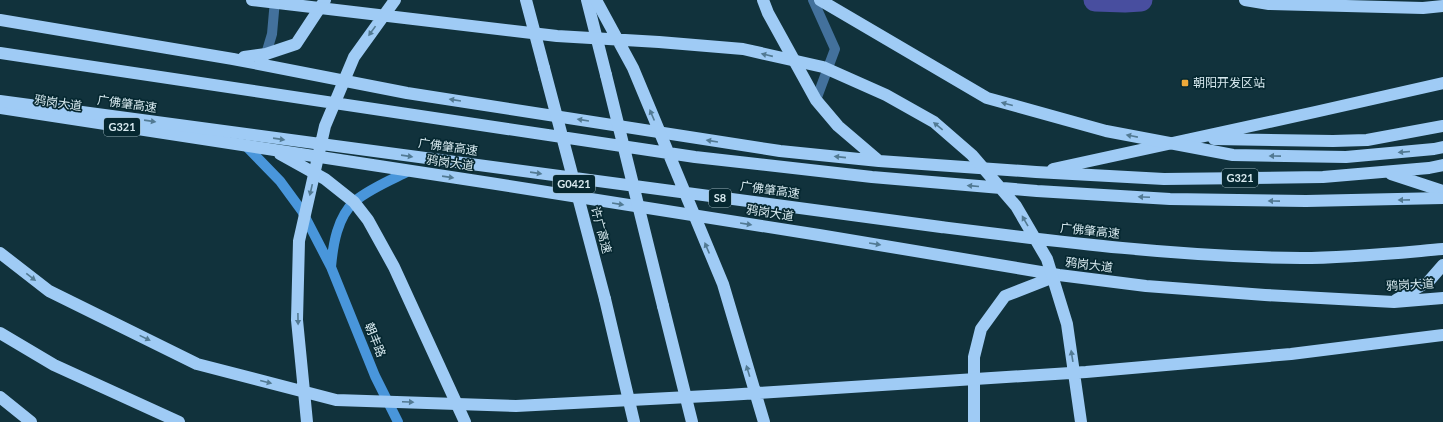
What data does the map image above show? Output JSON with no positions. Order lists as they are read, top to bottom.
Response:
{
  "streets": {
    "highway": [
      "鸦岗大道",
      "广佛肇高速",
      "G321",
      "G0421",
      "S8",
      "许广高速"
    ],
    "street": ["朝丰路"]
  },
  "crossings": [
    ["鸦岗大道", "朝丰路"]
  ],
  "places": {
    "transit": ["朝阳开发区站"]
  }
}
